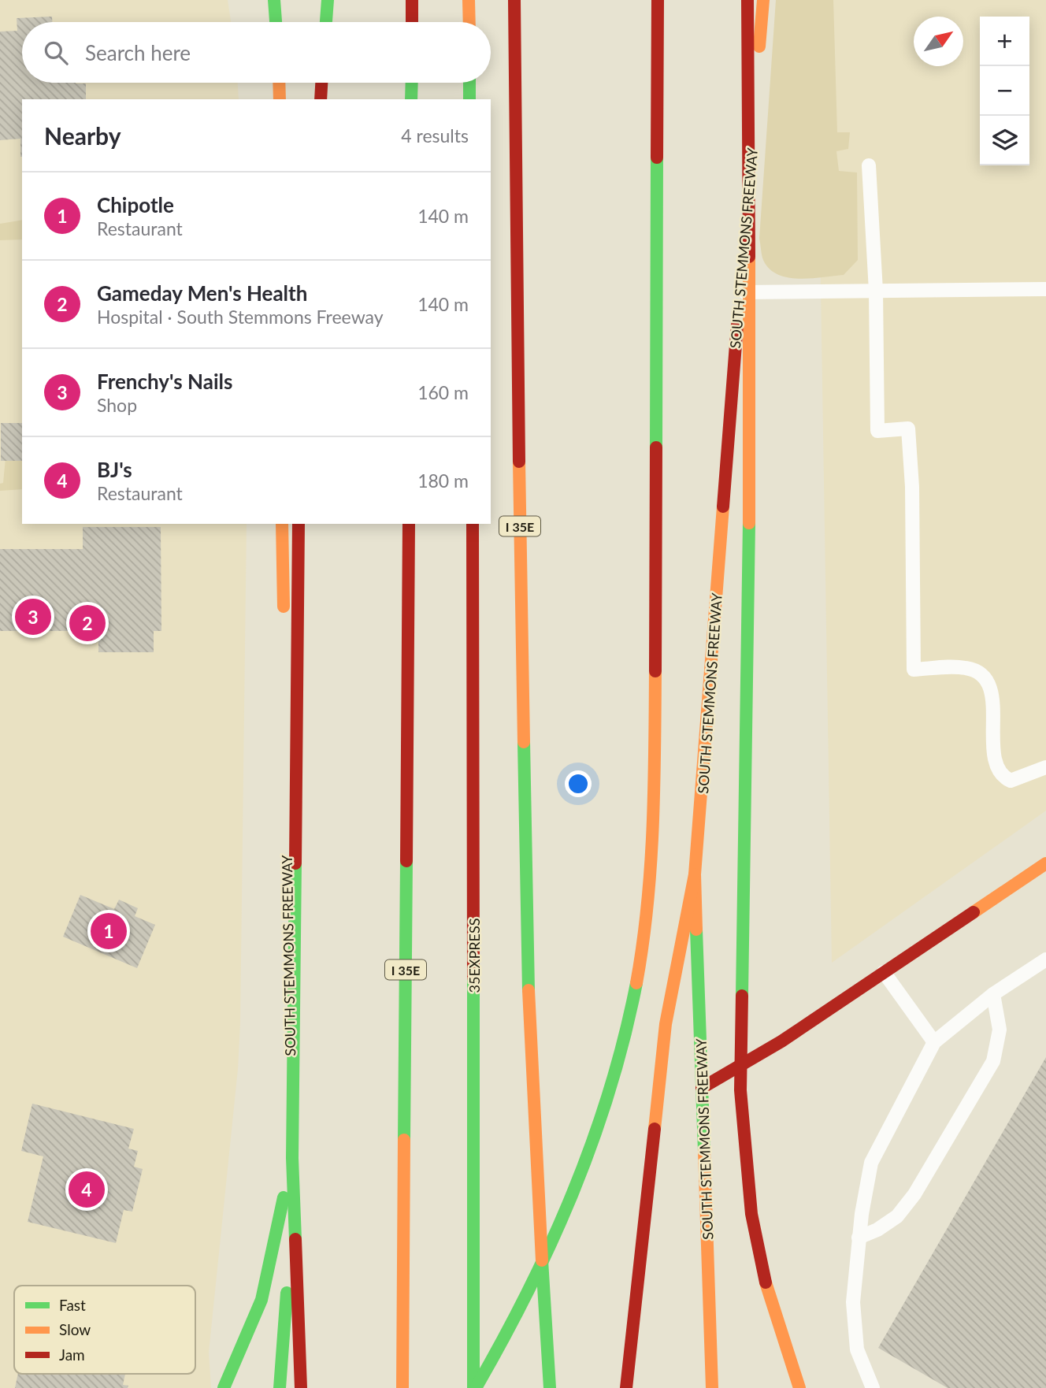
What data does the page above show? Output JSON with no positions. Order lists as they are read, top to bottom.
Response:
{
  "streets": {
    "main road": ["SOUTH STEMMONS FREEWAY", "I 35E", "35EXPRESS"]
  },
  "legend": ["Fast", "Slow", "Jam"],
  "north": "top right",
  "page": {
    "map_buttons": ["+", "−"],
    "search": "Search here",
    "heading": ["Nearby", "4 results"],
    "list": [
      {
        "mark": "1",
        "name": "Chipotle",
        "note": "Restaurant",
        "value": "140 m"
      },
      {
        "mark": "2",
        "name": "Gameday Men's Health",
        "note": "Hospital · South Stemmons Freeway",
        "value": "140 m"
      },
      {
        "mark": "3",
        "name": "Frenchy's Nails",
        "note": "Shop",
        "value": "160 m"
      },
      {
        "mark": "4",
        "name": "BJ's",
        "note": "Restaurant",
        "value": "180 m"
      }
    ],
    "pins": [
      "3",
      "2",
      "1",
      "4"
    ]
  }
}
